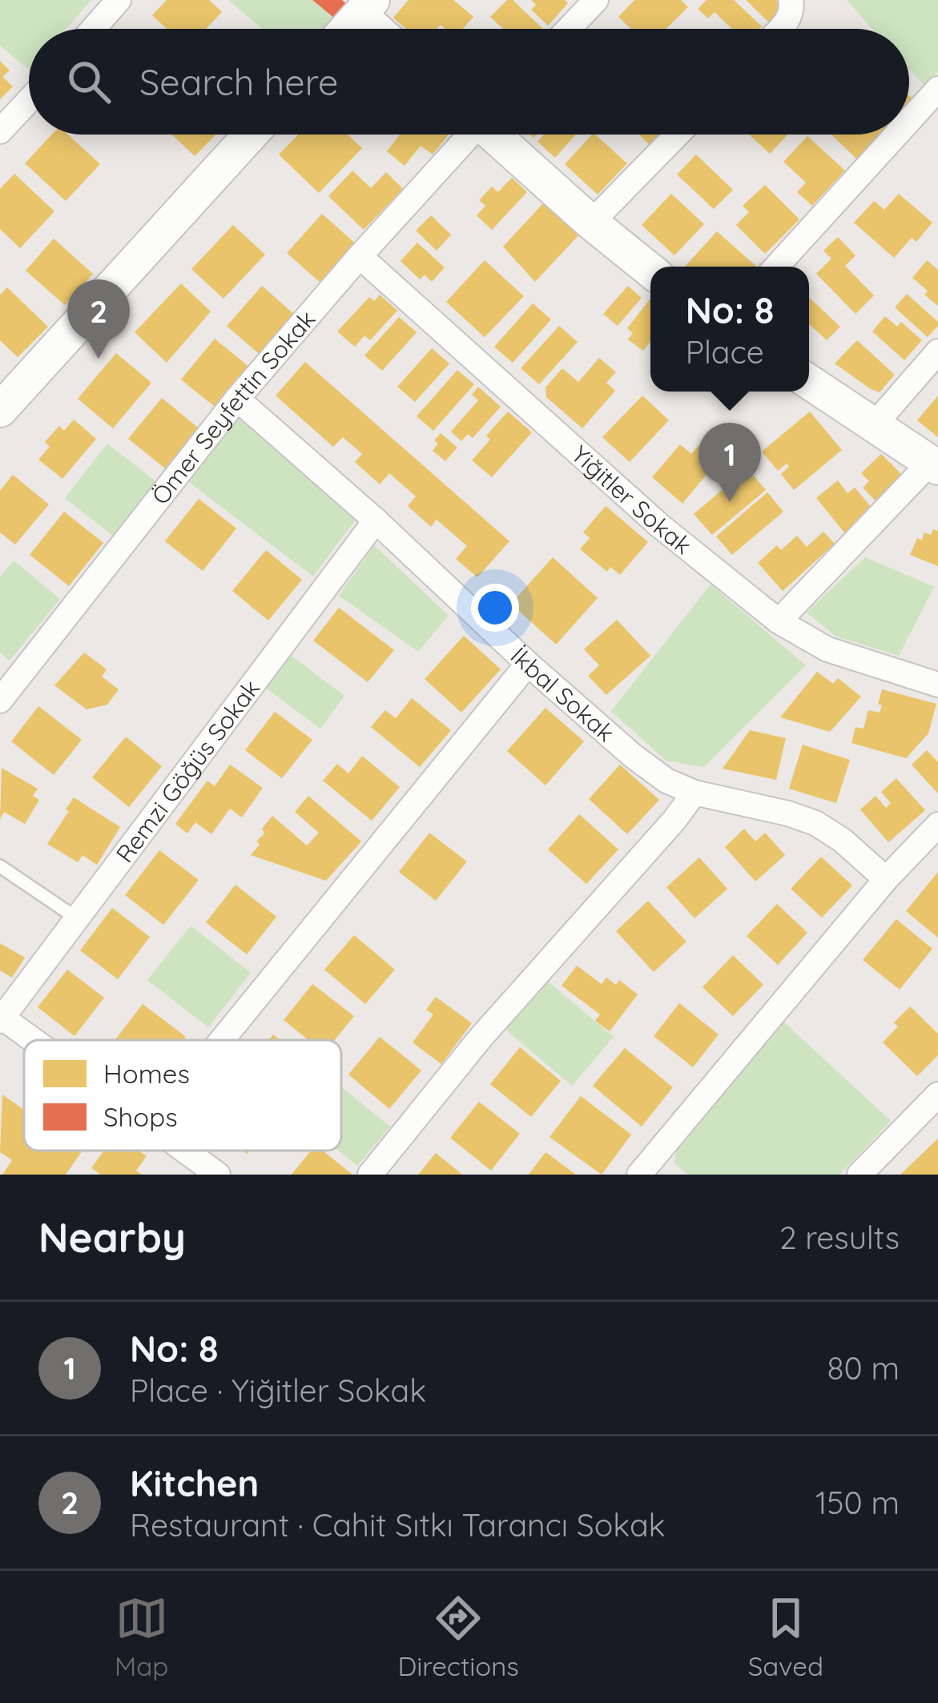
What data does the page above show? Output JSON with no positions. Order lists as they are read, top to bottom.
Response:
{
  "streets": {
    "street": [
      "Ömer Seyfettin Sokak",
      "Yiğitler Sokak",
      "İkbal Sokak",
      "Remzi Göğüs Sokak"
    ]
  },
  "crossings": [
    ["Ömer Seyfettin Sokak", "Yiğitler Sokak"],
    ["Ömer Seyfettin Sokak", "İkbal Sokak"],
    ["İkbal Sokak", "Remzi Göğüs Sokak"]
  ],
  "legend": ["Homes", "Shops"],
  "page": {
    "search": "Search here",
    "popup": ["No: 8", "Place"],
    "pins": ["2", "1"],
    "heading": ["Nearby", "2 results"],
    "list": [
      {
        "mark": "1",
        "name": "No: 8",
        "note": "Place · Yiğitler Sokak",
        "value": "80 m"
      },
      {
        "mark": "2",
        "name": "Kitchen",
        "note": "Restaurant · Cahit Sıtkı Tarancı Sokak",
        "value": "150 m"
      }
    ],
    "nav": ["Map", "Directions", "Saved"]
  }
}
